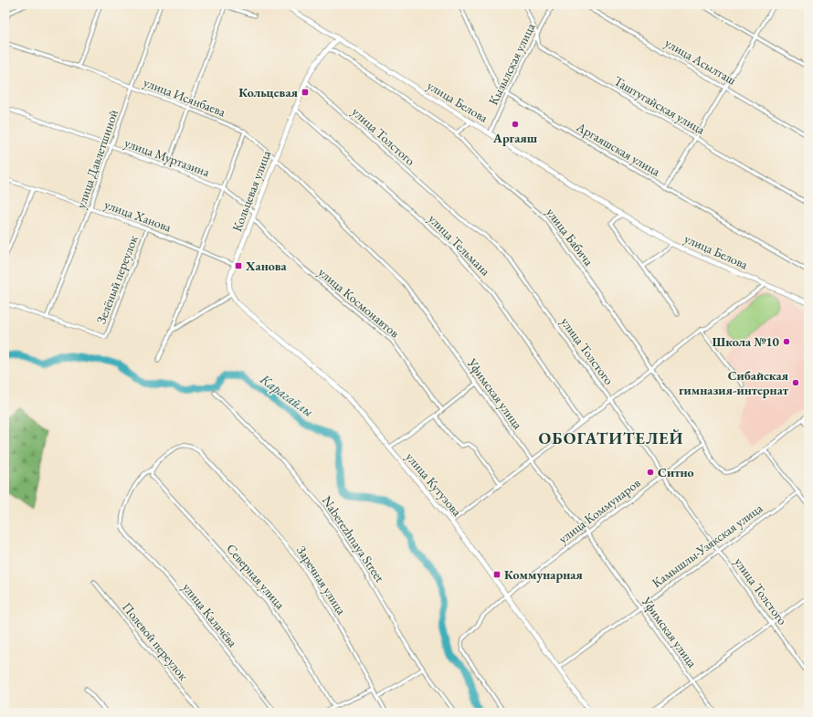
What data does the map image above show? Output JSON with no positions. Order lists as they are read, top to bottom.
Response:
{
  "streets": {
    "main road": ["улица Белова", "Кольцевая улица", "улица Кутузова"],
    "street": [
      "улица Асылташ",
      "Кызылская улица",
      "улица Исянбаева",
      "Таштугайская улица",
      "улица Толстого",
      "Аргаяшская улица",
      "улица Муртазина",
      "улица Давлетшиной",
      "улица Ханова",
      "улица Бабича",
      "улица Тельмана",
      "Зелёный переулок",
      "улица Космонавтов",
      "Уфимская улица",
      "улица Коммунаров",
      "Naberezhnaya Street",
      "Камышлы-Узякская улица",
      "Северная улица",
      "Заречная улица",
      "улица Калачёва",
      "Полевой переулок"
    ]
  },
  "crossings": [
    ["Кызылская улица", "улица Белова"],
    ["Кызылская улица", "Таштугайская улица"],
    ["Кызылская улица", "Аргаяшская улица"],
    ["улица Исянбаева", "улица Давлетшиной"],
    ["улица Исянбаева", "Кольцевая улица"],
    ["улица Исянбаева", "Уфимская улица"],
    ["улица Белова", "Кольцевая улица"],
    ["улица Толстого", "Кольцевая улица"],
    ["улица Толстого", "улица Коммунаров"],
    ["улица Толстого", "Камышлы-Узякская улица"],
    ["улица Муртазина", "улица Давлетшиной"],
    ["улица Муртазина", "Кольцевая улица"],
    ["улица Давлетшиной", "улица Ханова"],
    ["улица Давлетшиной", "Зелёный переулок"],
    ["Кольцевая улица", "улица Ханова"],
    ["Кольцевая улица", "улица Бабича"],
    ["Кольцевая улица", "улица Тельмана"],
    ["Кольцевая улица", "улица Космонавтов"],
    ["Кольцевая улица", "Уфимская улица"],
    ["Кольцевая улица", "улица Кутузова"],
    ["улица Ханова", "Зелёный переулок"],
    ["улица Бабича", "улица Коммунаров"],
    ["Уфимская улица", "улица Коммунаров"],
    ["Уфимская улица", "Камышлы-Узякская улица"],
    ["улица Кутузова", "улица Коммунаров"],
    ["улица Кутузова", "Камышлы-Узякская улица"],
    ["Северная улица", "Заречная улица"],
    ["Северная улица", "улица Калачёва"],
    ["Заречная улица", "улица Калачёва"]
  ],
  "districts": ["ОБОГАТИТЕЛЕЙ"],
  "water": ["Карагайлы"],
  "places": {
    "transit": ["Кольцевая", "Ханова", "Коммунарная"],
    "other": [
      "Аргаяш",
      "Школа №10",
      "Сибайская гимназия-интернат",
      "Ситно"
    ]
  }
}
